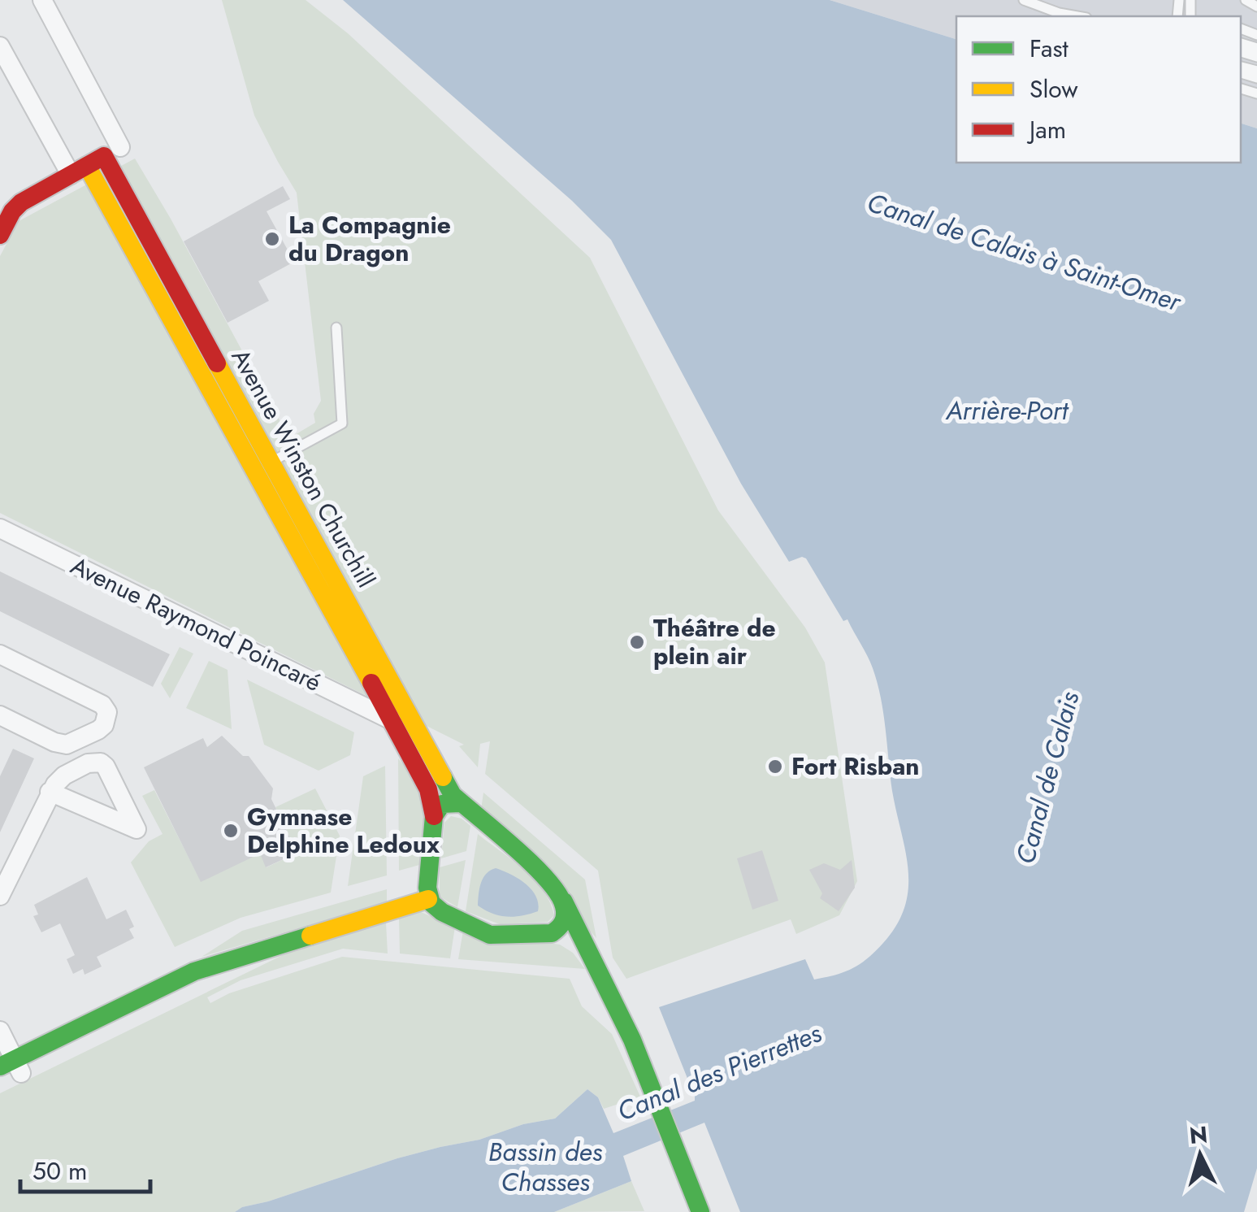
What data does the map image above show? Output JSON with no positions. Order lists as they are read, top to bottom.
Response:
{
  "streets": {
    "street": ["Avenue Winston Churchill", "Avenue Raymond Poincaré"]
  },
  "crossings": [
    ["Avenue Winston Churchill", "Avenue Raymond Poincaré"]
  ],
  "water": [
    "Canal de Calais à Saint-Omer",
    "Arrière-Port",
    "Canal de Calais",
    "Canal des Pierrettes",
    "Bassin des Chasses"
  ],
  "places": [
    "La Compagnie du Dragon",
    "Théâtre de plein air",
    "Fort Risban",
    "Gymnase Delphine Ledoux"
  ],
  "legend": ["Fast", "Slow", "Jam"],
  "scale_bar": "50 m",
  "north": "top"
}
